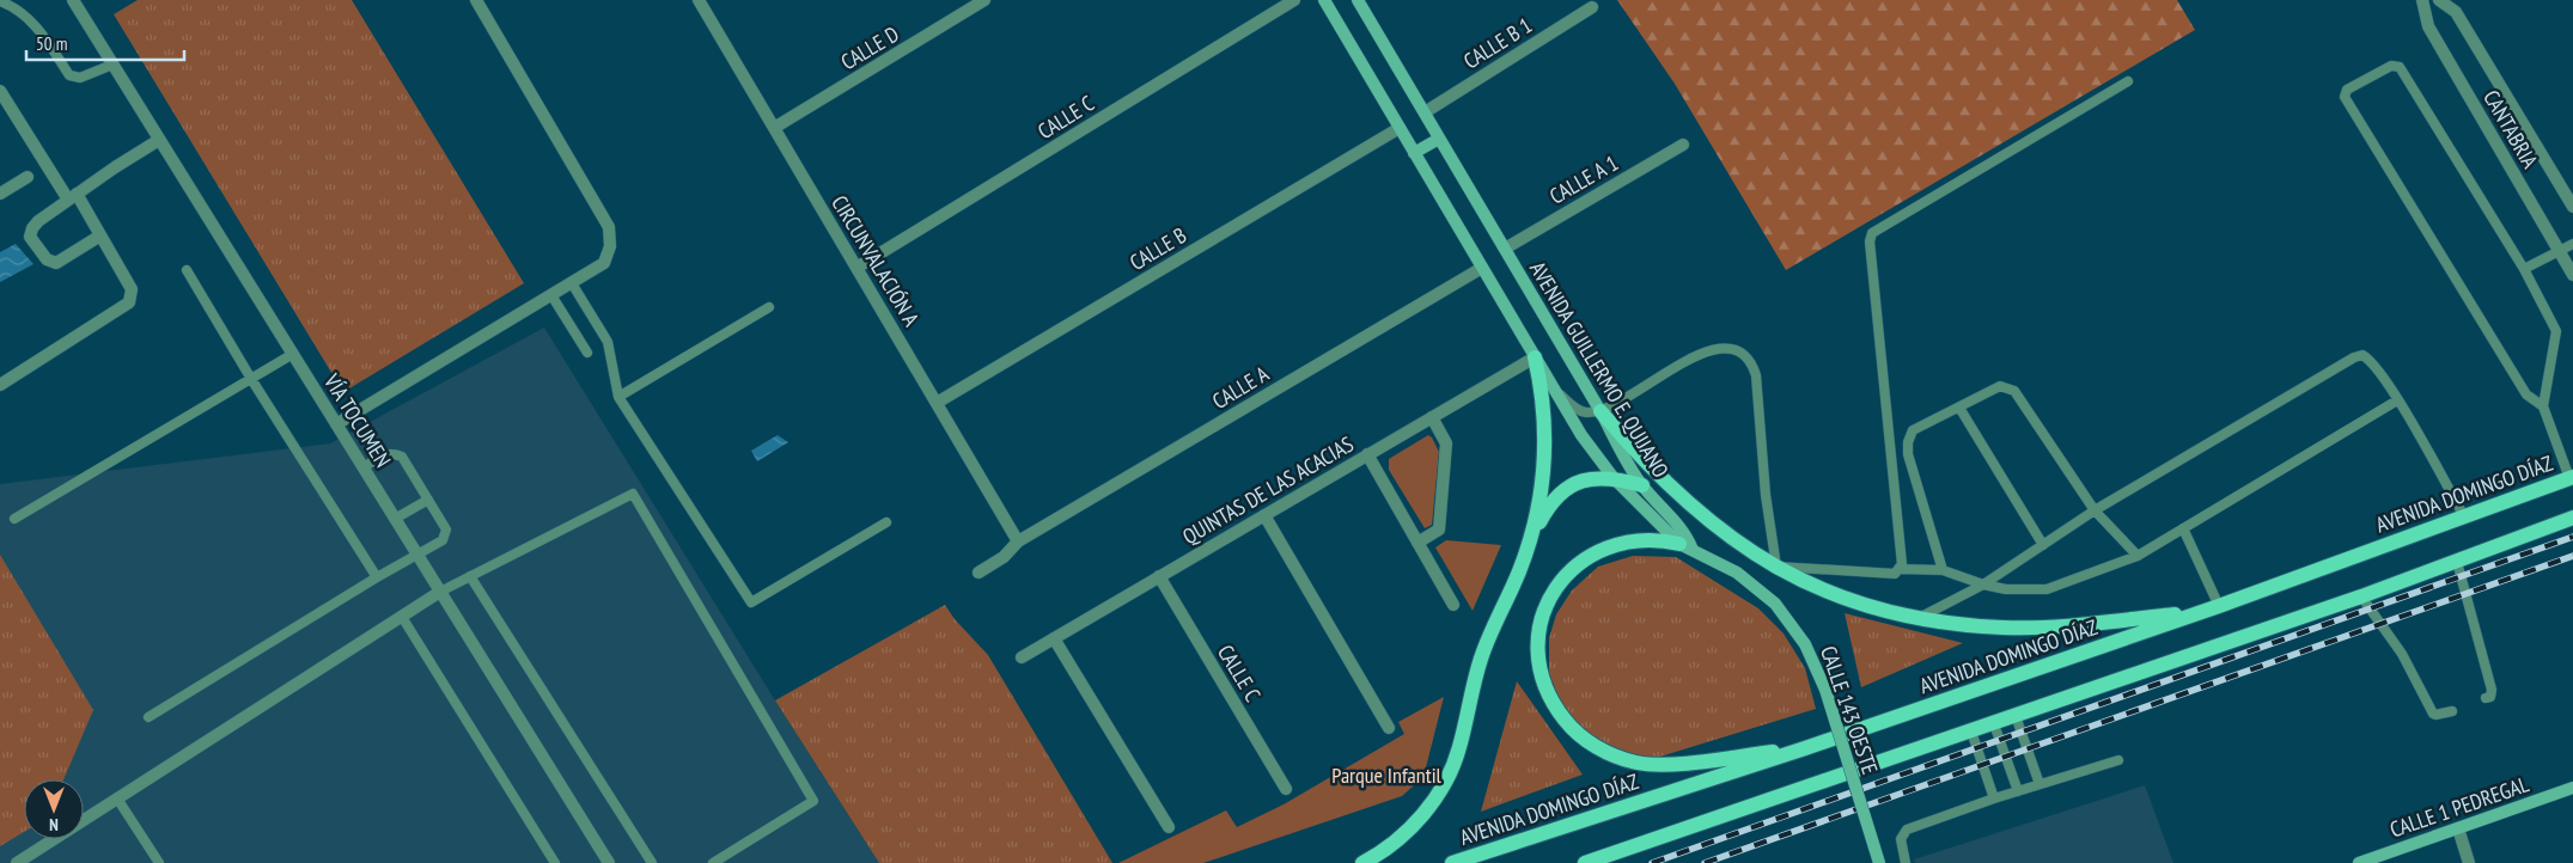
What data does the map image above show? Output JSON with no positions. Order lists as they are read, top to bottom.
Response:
{
  "streets": {
    "main road": ["AVENIDA DOMINGO DÍAZ"],
    "street": [
      "CALLE B 1",
      "CALLE D",
      "CALLE C",
      "CANTABRIA",
      "CALLE A 1",
      "CALLE B",
      "CIRCUNVALACIÓN A",
      "AVENIDA GUILLERMO E. QUIJANO",
      "CALLE A",
      "VÍA TOCUMEN",
      "QUINTAS DE LAS ACACIAS",
      "CALLE 143 OESTE",
      "CALLE 1 PEDREGAL"
    ]
  },
  "crossings": [
    ["CALLE B 1", "AVENIDA GUILLERMO E. QUIJANO"],
    ["CALLE D", "CIRCUNVALACIÓN A"],
    ["CALLE C", "CIRCUNVALACIÓN A"],
    ["CALLE C", "QUINTAS DE LAS ACACIAS"],
    ["CALLE A 1", "AVENIDA GUILLERMO E. QUIJANO"],
    ["CALLE B", "CIRCUNVALACIÓN A"],
    ["CALLE B", "AVENIDA GUILLERMO E. QUIJANO"],
    ["CIRCUNVALACIÓN A", "CALLE A"],
    ["AVENIDA GUILLERMO E. QUIJANO", "CALLE A"],
    ["AVENIDA GUILLERMO E. QUIJANO", "QUINTAS DE LAS ACACIAS"],
    ["AVENIDA GUILLERMO E. QUIJANO", "CALLE 143 OESTE"]
  ],
  "parks": ["Parque Infantil"],
  "scale_bar": "50 m",
  "north": "bottom"
}
